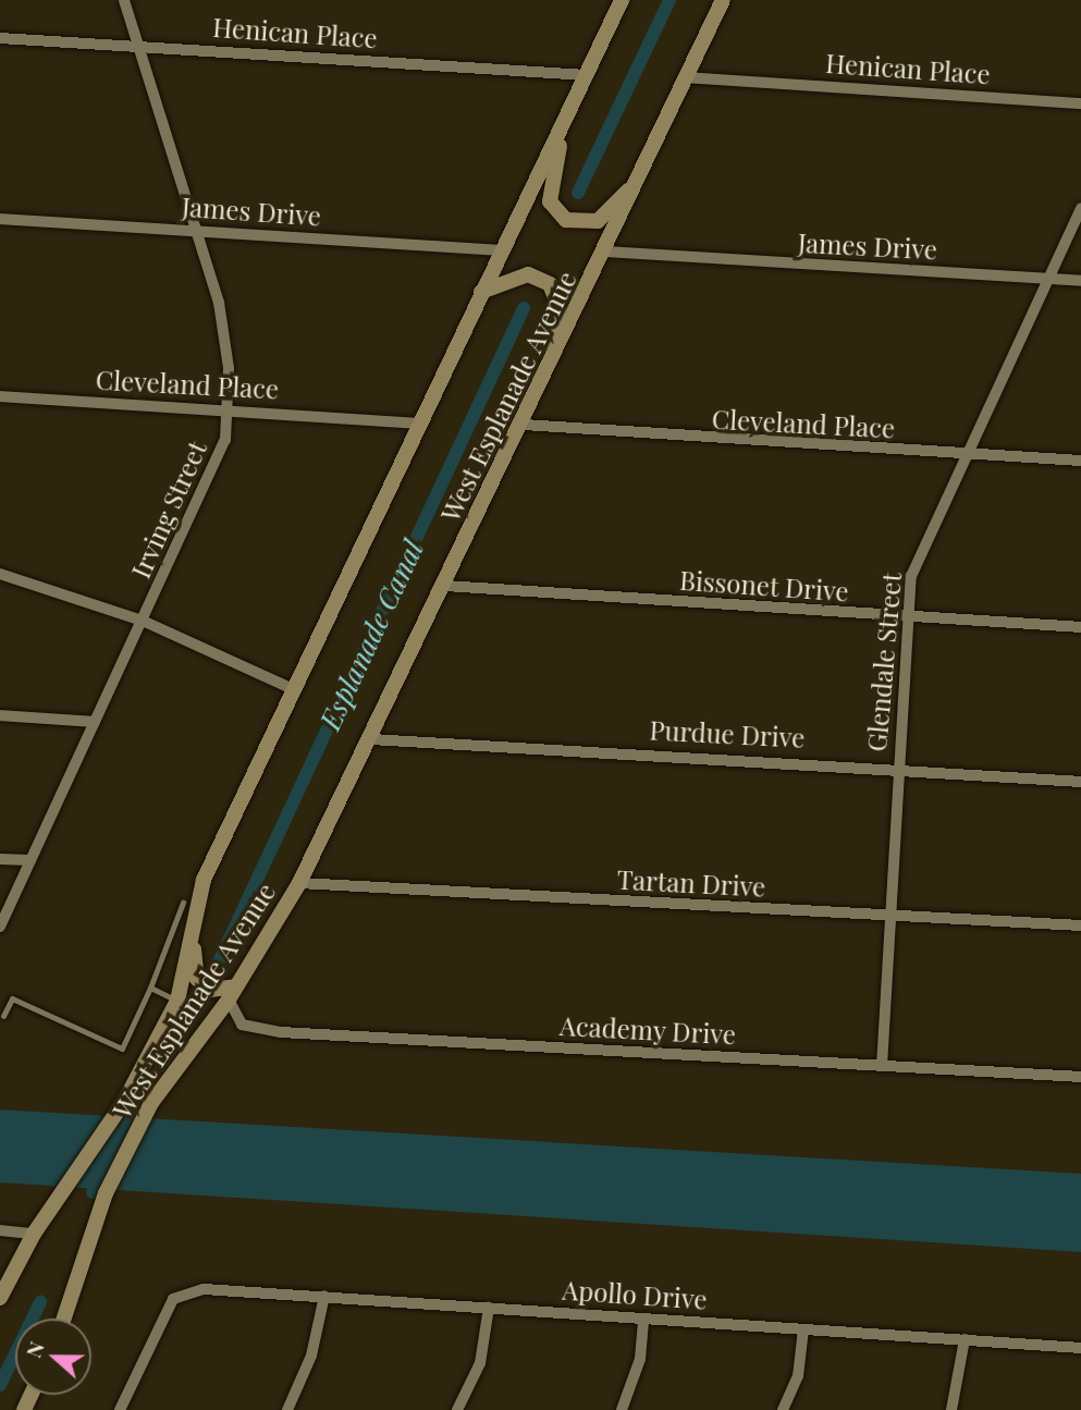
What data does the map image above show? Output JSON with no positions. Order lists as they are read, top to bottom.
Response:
{
  "streets": {
    "main road": ["West Esplanade Avenue"],
    "street": [
      "Henican Place",
      "James Drive",
      "Cleveland Place",
      "Irving Street",
      "Bissonet Drive",
      "Glendale Street",
      "Purdue Drive",
      "Tartan Drive",
      "Academy Drive",
      "Apollo Drive"
    ]
  },
  "crossings": [
    ["Henican Place", "West Esplanade Avenue"],
    ["Henican Place", "Irving Street"],
    ["James Drive", "West Esplanade Avenue"],
    ["James Drive", "Irving Street"],
    ["James Drive", "Glendale Street"],
    ["Cleveland Place", "West Esplanade Avenue"],
    ["Cleveland Place", "Irving Street"],
    ["Cleveland Place", "Glendale Street"],
    ["West Esplanade Avenue", "Bissonet Drive"],
    ["West Esplanade Avenue", "Purdue Drive"],
    ["West Esplanade Avenue", "Tartan Drive"],
    ["West Esplanade Avenue", "Academy Drive"],
    ["Bissonet Drive", "Glendale Street"],
    ["Glendale Street", "Purdue Drive"],
    ["Glendale Street", "Tartan Drive"],
    ["Glendale Street", "Academy Drive"]
  ],
  "water": ["Esplanade Canal"],
  "north": "left"
}
